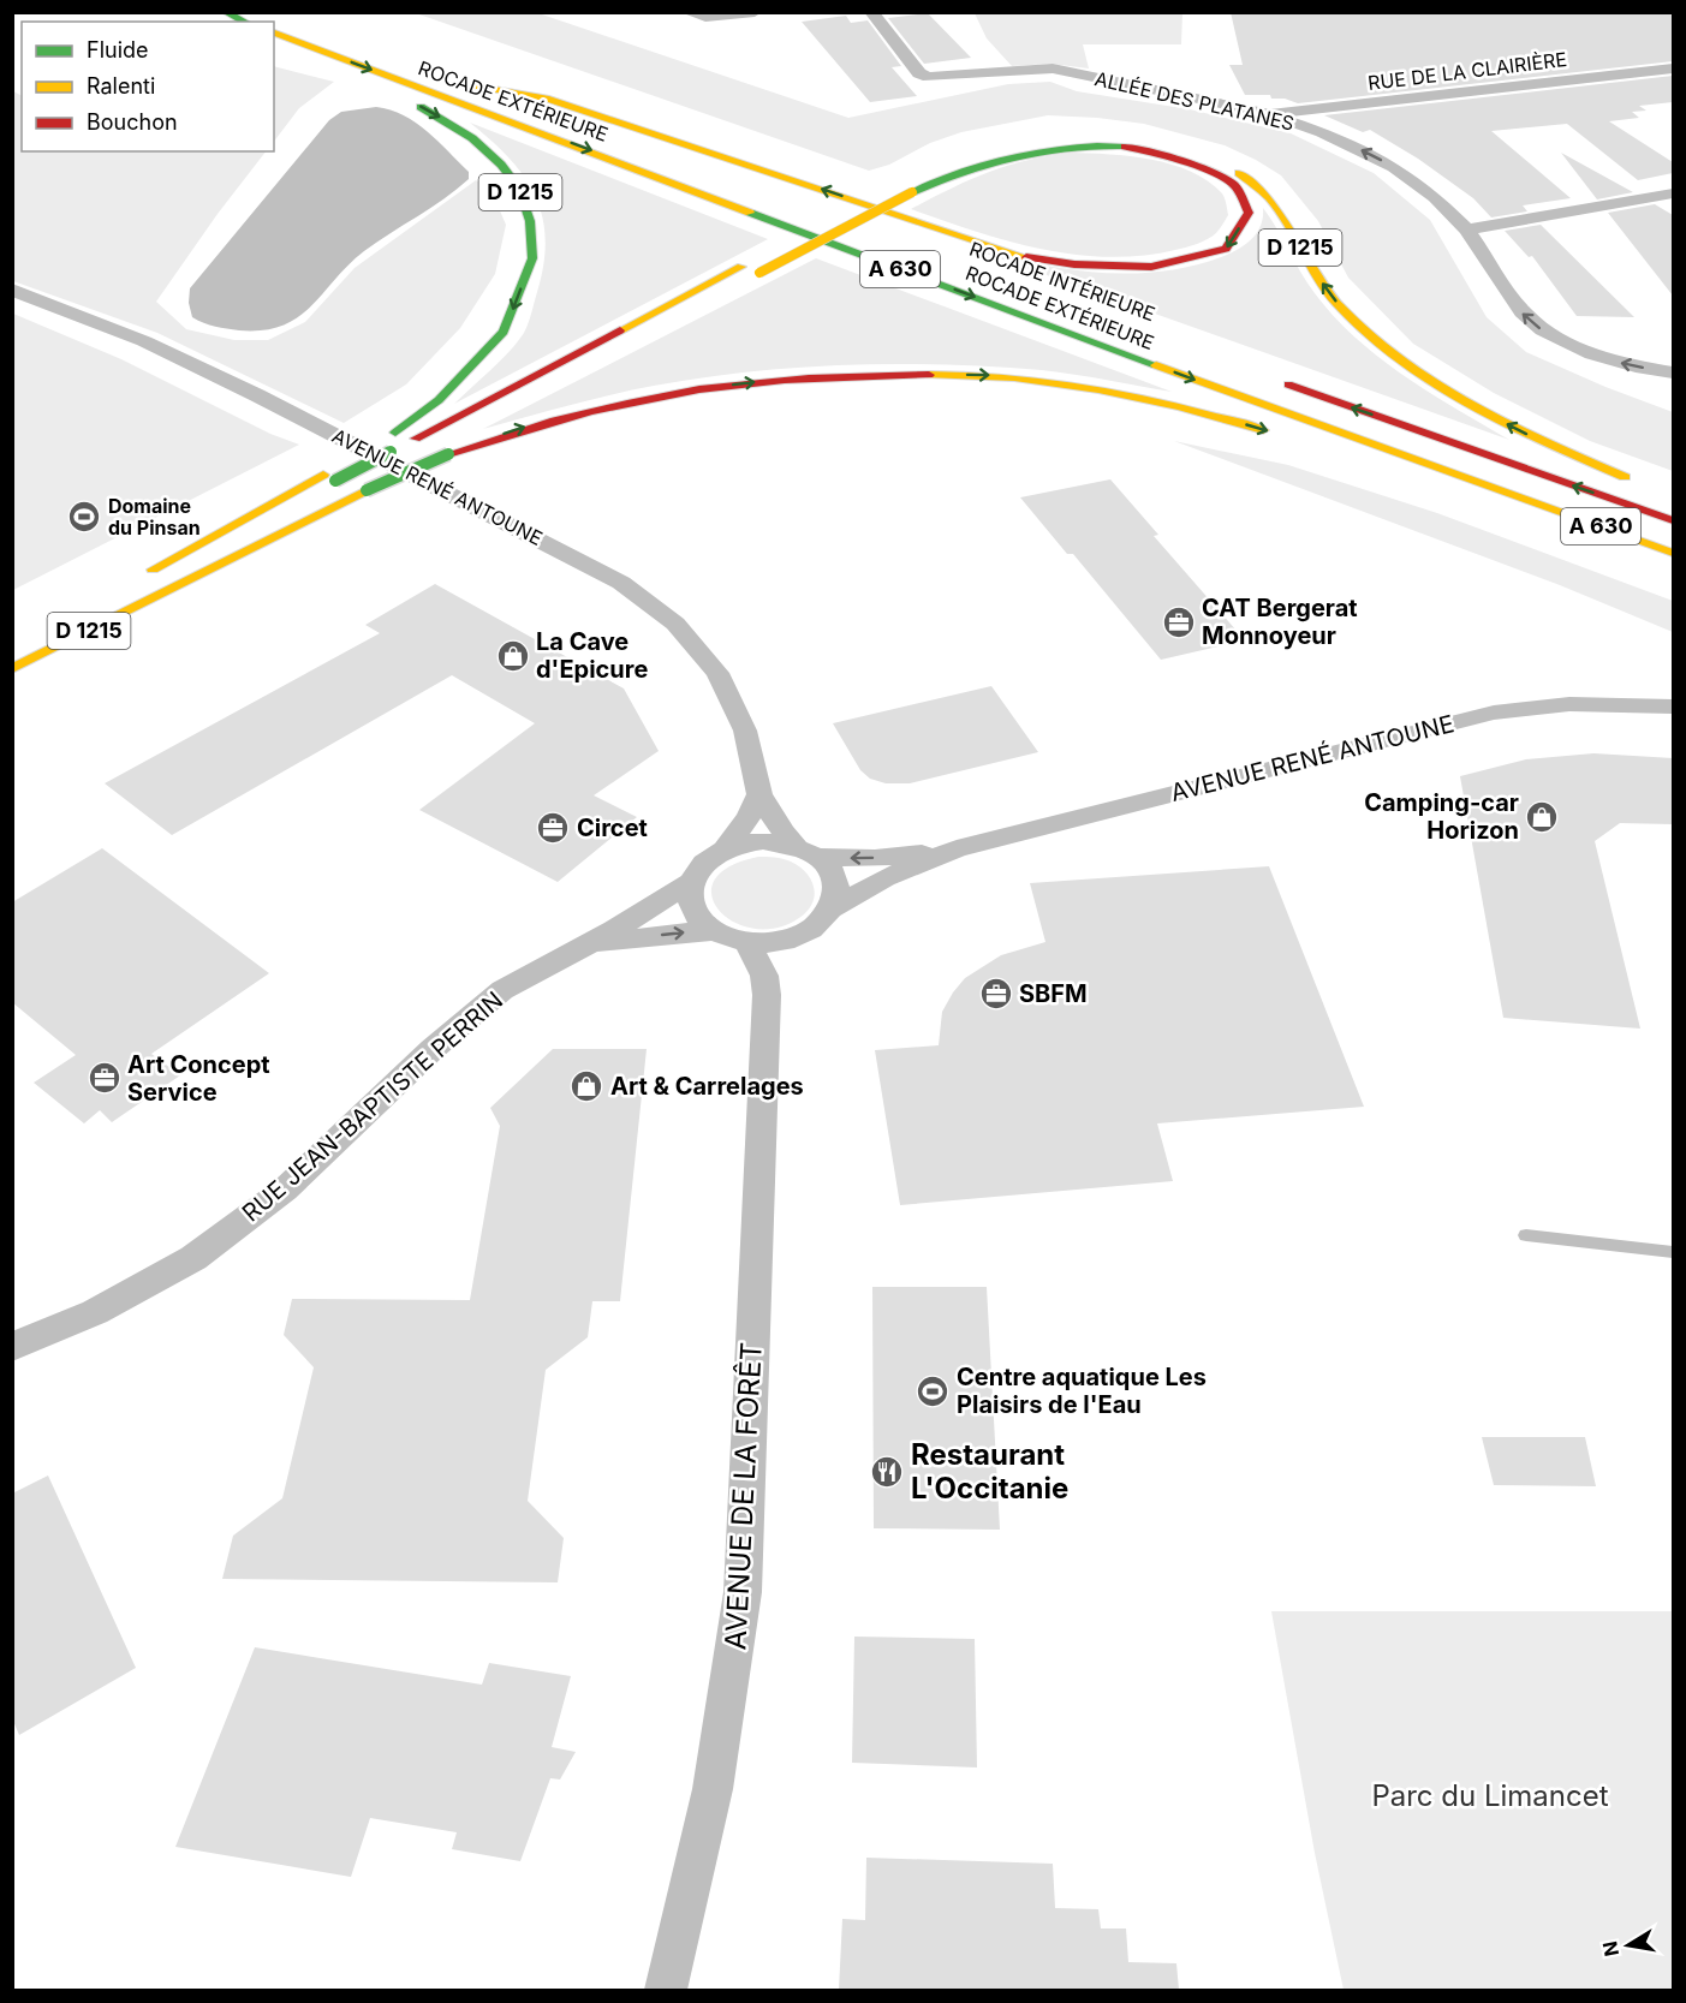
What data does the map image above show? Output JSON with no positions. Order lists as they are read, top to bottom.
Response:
{
  "streets": {
    "highway": ["ROCADE EXTÉRIEURE", "D 1215", "A 630"],
    "street": [
      "RUE DE LA CLAIRIÈRE",
      "ALLÉE DES PLATANES",
      "AVENUE RENÉ ANTOUNE",
      "RUE JEAN-BAPTISTE PERRIN",
      "AVENUE DE LA FORÊT"
    ]
  },
  "crossings": [
    ["RUE DE LA CLAIRIÈRE", "ALLÉE DES PLATANES"],
    ["AVENUE RENÉ ANTOUNE", "RUE JEAN-BAPTISTE PERRIN"],
    ["AVENUE RENÉ ANTOUNE", "AVENUE DE LA FORÊT"],
    ["RUE JEAN-BAPTISTE PERRIN", "AVENUE DE LA FORÊT"]
  ],
  "one_way": ["ROCADE EXTÉRIEURE", "ALLÉE DES PLATANES"],
  "parks": ["Parc du Limancet"],
  "places": {
    "sports": ["Domaine du Pinsan", "Centre aquatique Les Plaisirs de l'Eau"],
    "office": [
      "CAT Bergerat Monnoyeur",
      "Circet",
      "SBFM",
      "Art Concept Service"
    ],
    "shop": ["La Cave d'Epicure", "Camping-car Horizon", "Art & Carrelages"],
    "restaurant": ["Restaurant L'Occitanie"]
  },
  "legend": ["Fluide", "Ralenti", "Bouchon"],
  "north": "left"
}
